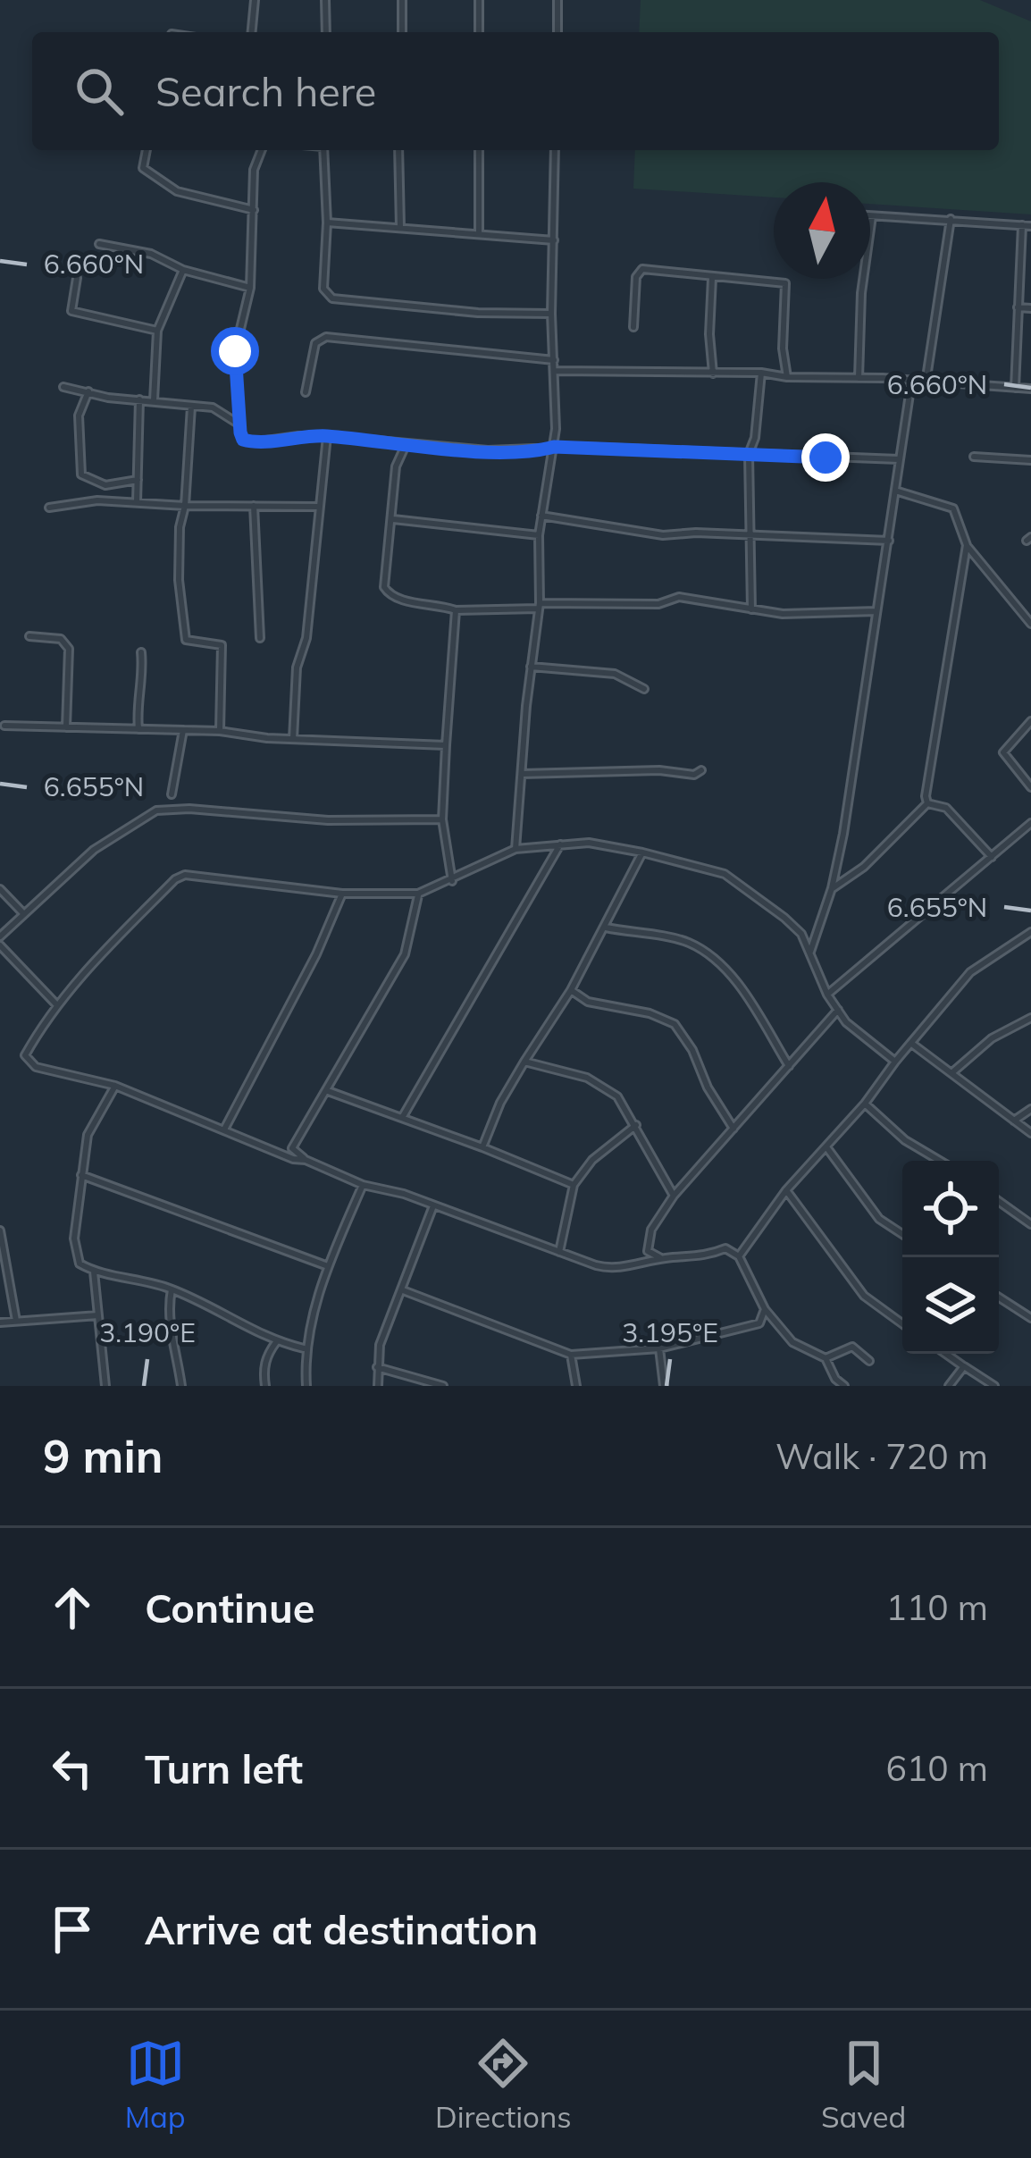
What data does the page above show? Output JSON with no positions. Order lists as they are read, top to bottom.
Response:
{
  "north": "top",
  "page": {
    "search": "Search here",
    "heading": ["9 min", "Walk · 720 m"],
    "list": [
      ["Continue", "110 m"],
      ["Turn left", "610 m"],
      "Arrive at destination"
    ],
    "nav": ["Map", "Directions", "Saved"]
  },
  "coordinates": [
    "6.660°N",
    "6.655°N",
    "3.190°E",
    "3.195°E"
  ]
}
